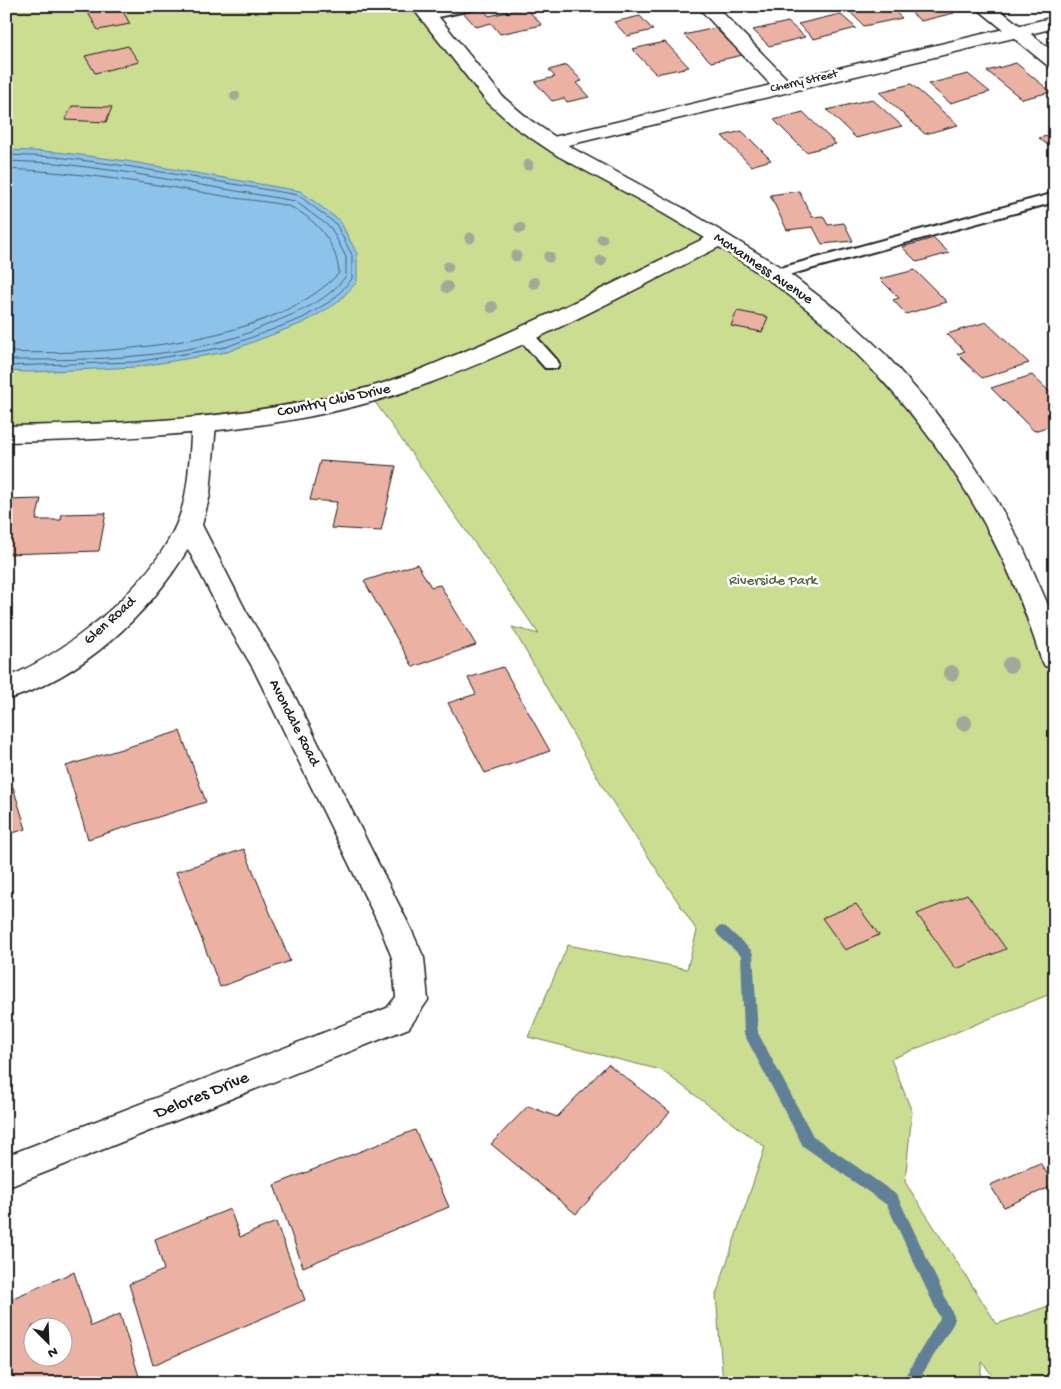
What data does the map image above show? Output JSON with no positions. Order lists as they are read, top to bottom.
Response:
{
  "streets": {
    "street": [
      "Cherry Street",
      "McManness Avenue",
      "Country Club Drive",
      "Glen Road",
      "Avondale Road",
      "Delores Drive"
    ]
  },
  "crossings": [
    ["Cherry Street", "McManness Avenue"],
    ["McManness Avenue", "Country Club Drive"],
    ["Glen Road", "Avondale Road"],
    ["Avondale Road", "Delores Drive"]
  ],
  "parks": ["Riverside Park"],
  "north": "bottom right"
}
